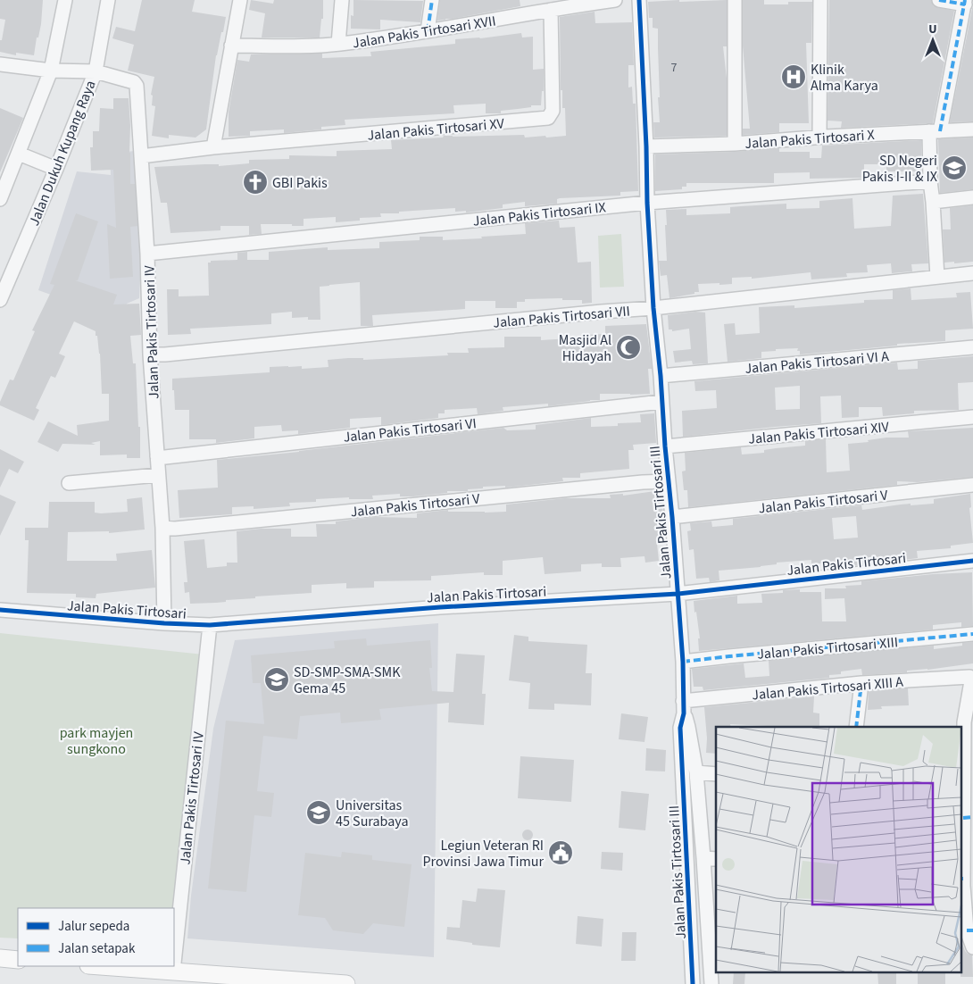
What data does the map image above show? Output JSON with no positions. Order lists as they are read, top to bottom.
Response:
{
  "streets": {
    "street": [
      "Jalan Pakis Tirtosari XVII",
      "Jalan Pakis Tirtosari XV",
      "Jalan Pakis Tirtosari X",
      "Jalan Dukuh Kupang Raya",
      "Jalan Pakis Tirtosari IX",
      "Jalan Pakis Tirtosari VII",
      "Jalan Pakis Tirtosari IV",
      "Jalan Pakis Tirtosari VI A",
      "Jalan Pakis Tirtosari VI",
      "Jalan Pakis Tirtosari XIV",
      "Jalan Pakis Tirtosari V",
      "Jalan Pakis Tirtosari III",
      "Jalan Pakis Tirtosari",
      "Jalan Pakis Tirtosari XIII",
      "Jalan Pakis Tirtosari XIII A"
    ]
  },
  "crossings": [
    ["Jalan Pakis Tirtosari XVII", "Jalan Pakis Tirtosari XV"],
    ["Jalan Pakis Tirtosari X", "Jalan Pakis Tirtosari III"],
    ["Jalan Dukuh Kupang Raya", "Jalan Pakis Tirtosari IV"],
    ["Jalan Pakis Tirtosari IX", "Jalan Pakis Tirtosari IV"],
    ["Jalan Pakis Tirtosari IX", "Jalan Pakis Tirtosari III"],
    ["Jalan Pakis Tirtosari VII", "Jalan Pakis Tirtosari IV"],
    ["Jalan Pakis Tirtosari VII", "Jalan Pakis Tirtosari III"],
    ["Jalan Pakis Tirtosari IV", "Jalan Pakis Tirtosari VI"],
    ["Jalan Pakis Tirtosari IV", "Jalan Pakis Tirtosari V"],
    ["Jalan Pakis Tirtosari IV", "Jalan Pakis Tirtosari"],
    ["Jalan Pakis Tirtosari VI A", "Jalan Pakis Tirtosari III"],
    ["Jalan Pakis Tirtosari VI", "Jalan Pakis Tirtosari III"],
    ["Jalan Pakis Tirtosari XIV", "Jalan Pakis Tirtosari III"],
    ["Jalan Pakis Tirtosari V", "Jalan Pakis Tirtosari III"],
    ["Jalan Pakis Tirtosari III", "Jalan Pakis Tirtosari"],
    ["Jalan Pakis Tirtosari III", "Jalan Pakis Tirtosari XIII"],
    ["Jalan Pakis Tirtosari III", "Jalan Pakis Tirtosari XIII A"]
  ],
  "parks": ["park mayjen sungkono"],
  "places": {
    "hospital": ["Klinik Alma Karya"],
    "school or university": ["SD Negeri Pakis I-II & IX", "SD-SMP-SMA-SMK Gema 45", "Universitas 45 Surabaya"],
    "church": ["GBI Pakis"],
    "mosque": ["Masjid Al Hidayah"],
    "public building": ["Legiun Veteran RI Provinsi Jawa Timur"]
  },
  "house_numbers": ["7"],
  "legend": ["Jalur sepeda", "Jalan setapak"],
  "north": "top"
}
